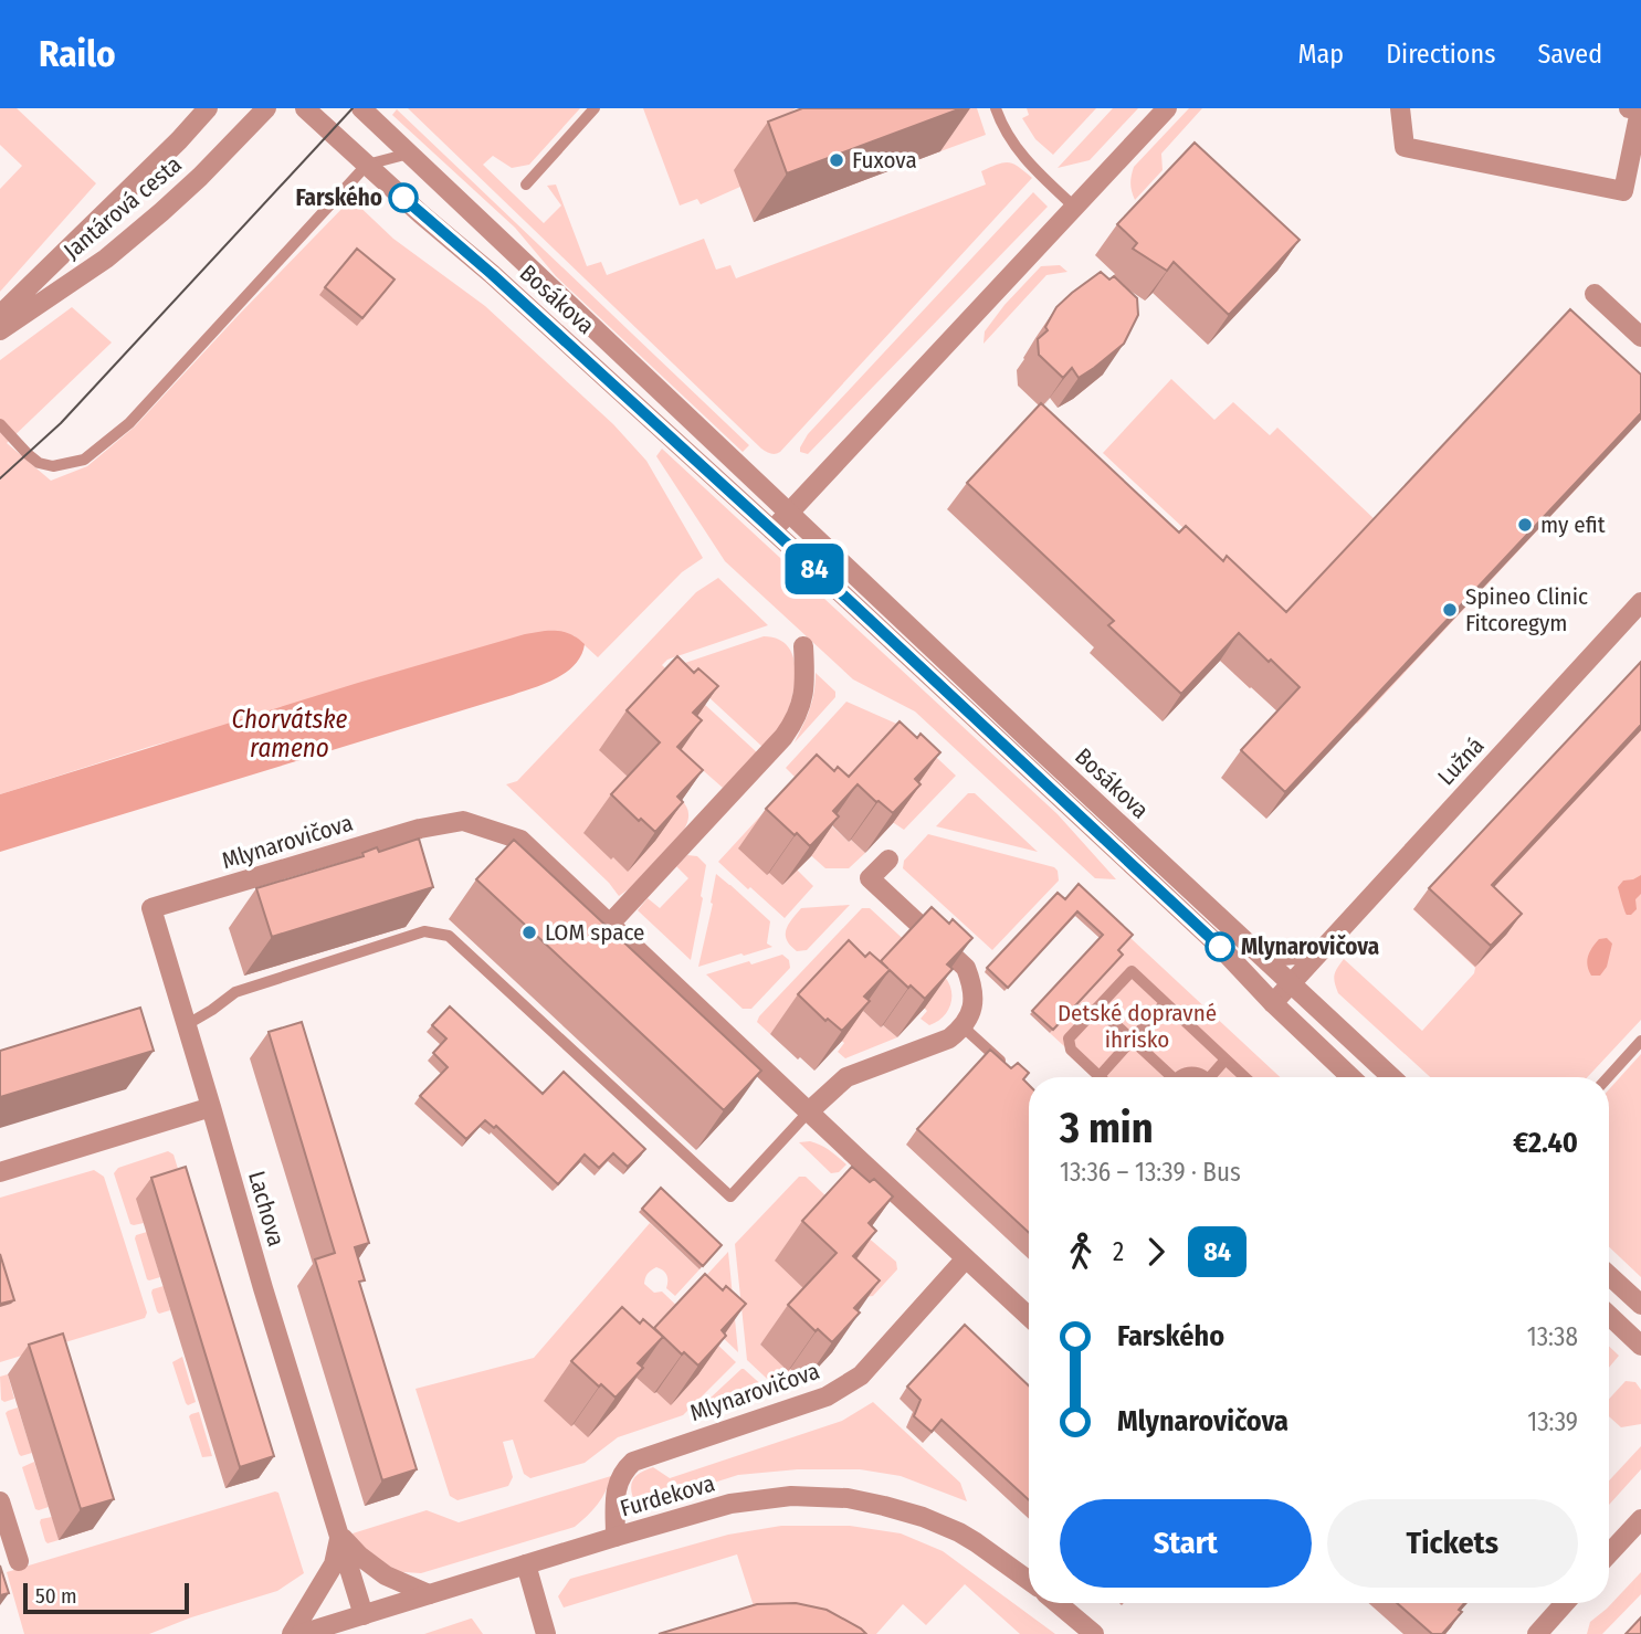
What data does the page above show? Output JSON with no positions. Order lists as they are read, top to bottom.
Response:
{
  "streets": {
    "street": [
      "Jantárová cesta",
      "Bosákova",
      "Lužná",
      "Mlynarovičova",
      "Lachova",
      "Furdekova"
    ]
  },
  "crossings": [
    ["Bosákova", "Lužná"],
    ["Mlynarovičova", "Lachova"],
    ["Mlynarovičova", "Furdekova"],
    ["Lachova", "Furdekova"]
  ],
  "water": ["Chorvátske rameno"],
  "parks": ["Detské dopravné ihrisko"],
  "places": [
    "Fuxova",
    "Farského",
    "my efit",
    "Spineo Clinic Fitcoregym",
    "LOM space",
    "Mlynarovičova"
  ],
  "lines": ["bus line 84"],
  "scale_bar": "50 m",
  "page": {
    "header": "Railo",
    "nav": ["Map", "Directions", "Saved"],
    "on_map": "84",
    "heading": ["3 min", "13:36 – 13:39 · Bus", "€2.40"],
    "legs": ["2", "84"],
    "list": [
      {
        "name": "Farského",
        "value": "13:38"
      },
      {
        "name": "Mlynarovičova",
        "value": "13:39"
      }
    ],
    "buttons": ["Start", "Tickets"],
    "scale": "50 m"
  }
}
